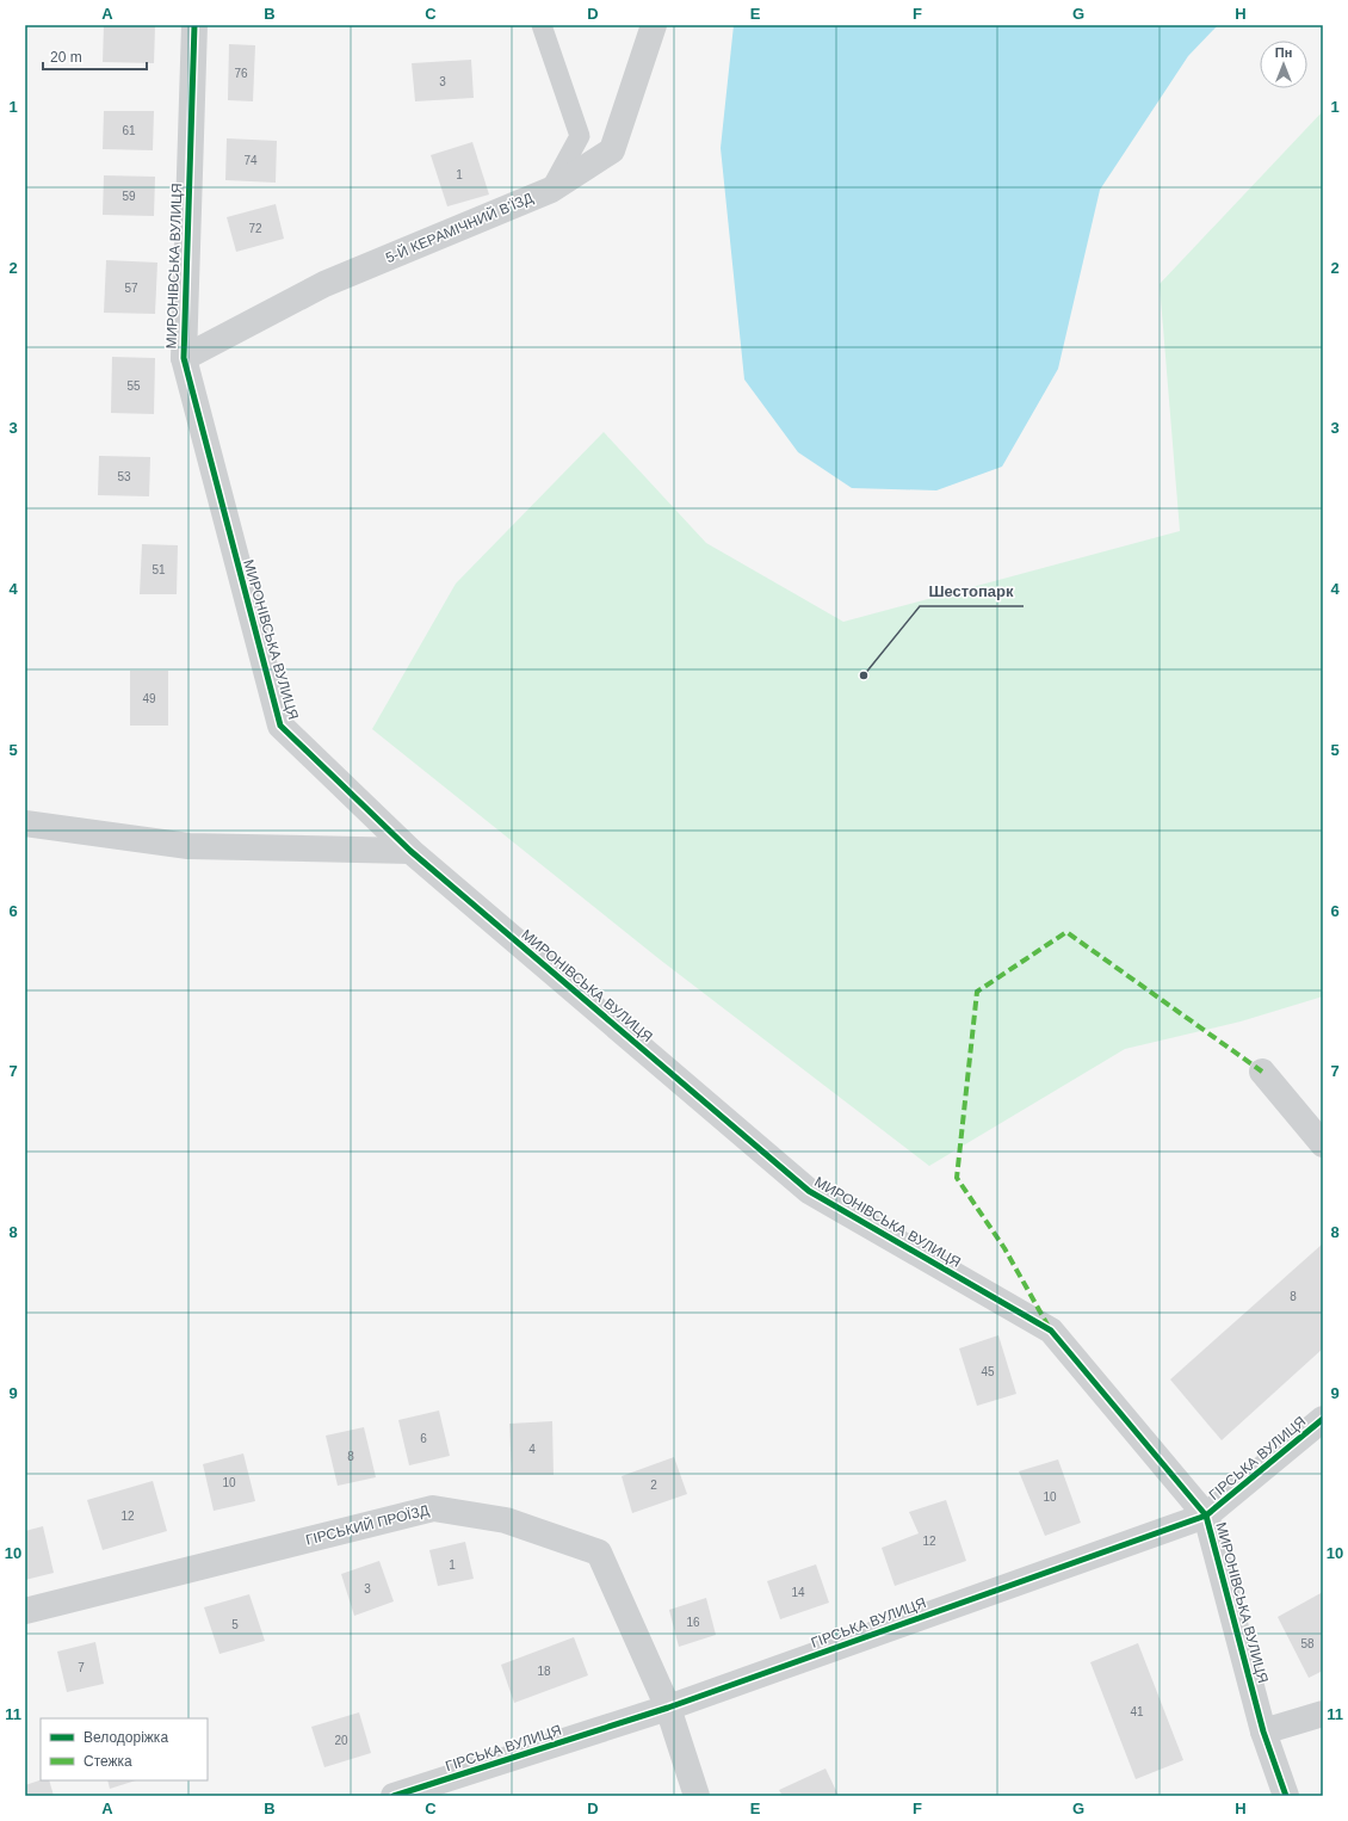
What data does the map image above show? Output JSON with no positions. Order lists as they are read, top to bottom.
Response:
{
  "streets": {
    "street": [
      "5-Й КЕРАМІЧНИЙ В’ЇЗД",
      "МИРОНІВСЬКА ВУЛИЦЯ",
      "ГІРСЬКА ВУЛИЦЯ",
      "ГІРСЬКИЙ ПРОЇЗД"
    ]
  },
  "crossings": [
    ["5-Й КЕРАМІЧНИЙ В’ЇЗД", "МИРОНІВСЬКА ВУЛИЦЯ"],
    ["МИРОНІВСЬКА ВУЛИЦЯ", "ГІРСЬКА ВУЛИЦЯ"],
    ["ГІРСЬКА ВУЛИЦЯ", "ГІРСЬКИЙ ПРОЇЗД"]
  ],
  "places": ["Шестопарк"],
  "house_numbers": [
    "76",
    "3",
    "61",
    "74",
    "1",
    "59",
    "72",
    "57",
    "55",
    "53",
    "51",
    "49",
    "8",
    "45",
    "6",
    "4",
    "8",
    "10",
    "2",
    "10",
    "12",
    "12",
    "1",
    "3",
    "14",
    "16",
    "5",
    "58",
    "7",
    "18",
    "41",
    "20"
  ],
  "legend": ["Велодоріжка", "Стежка"],
  "scale_bar": "20 m",
  "north": "top",
  "grid": {
    "columns": [
      "A",
      "B",
      "C",
      "D",
      "E",
      "F",
      "G",
      "H"
    ],
    "rows": [
      "1",
      "2",
      "3",
      "4",
      "5",
      "6",
      "7",
      "8",
      "9",
      "10",
      "11"
    ]
  }
}
